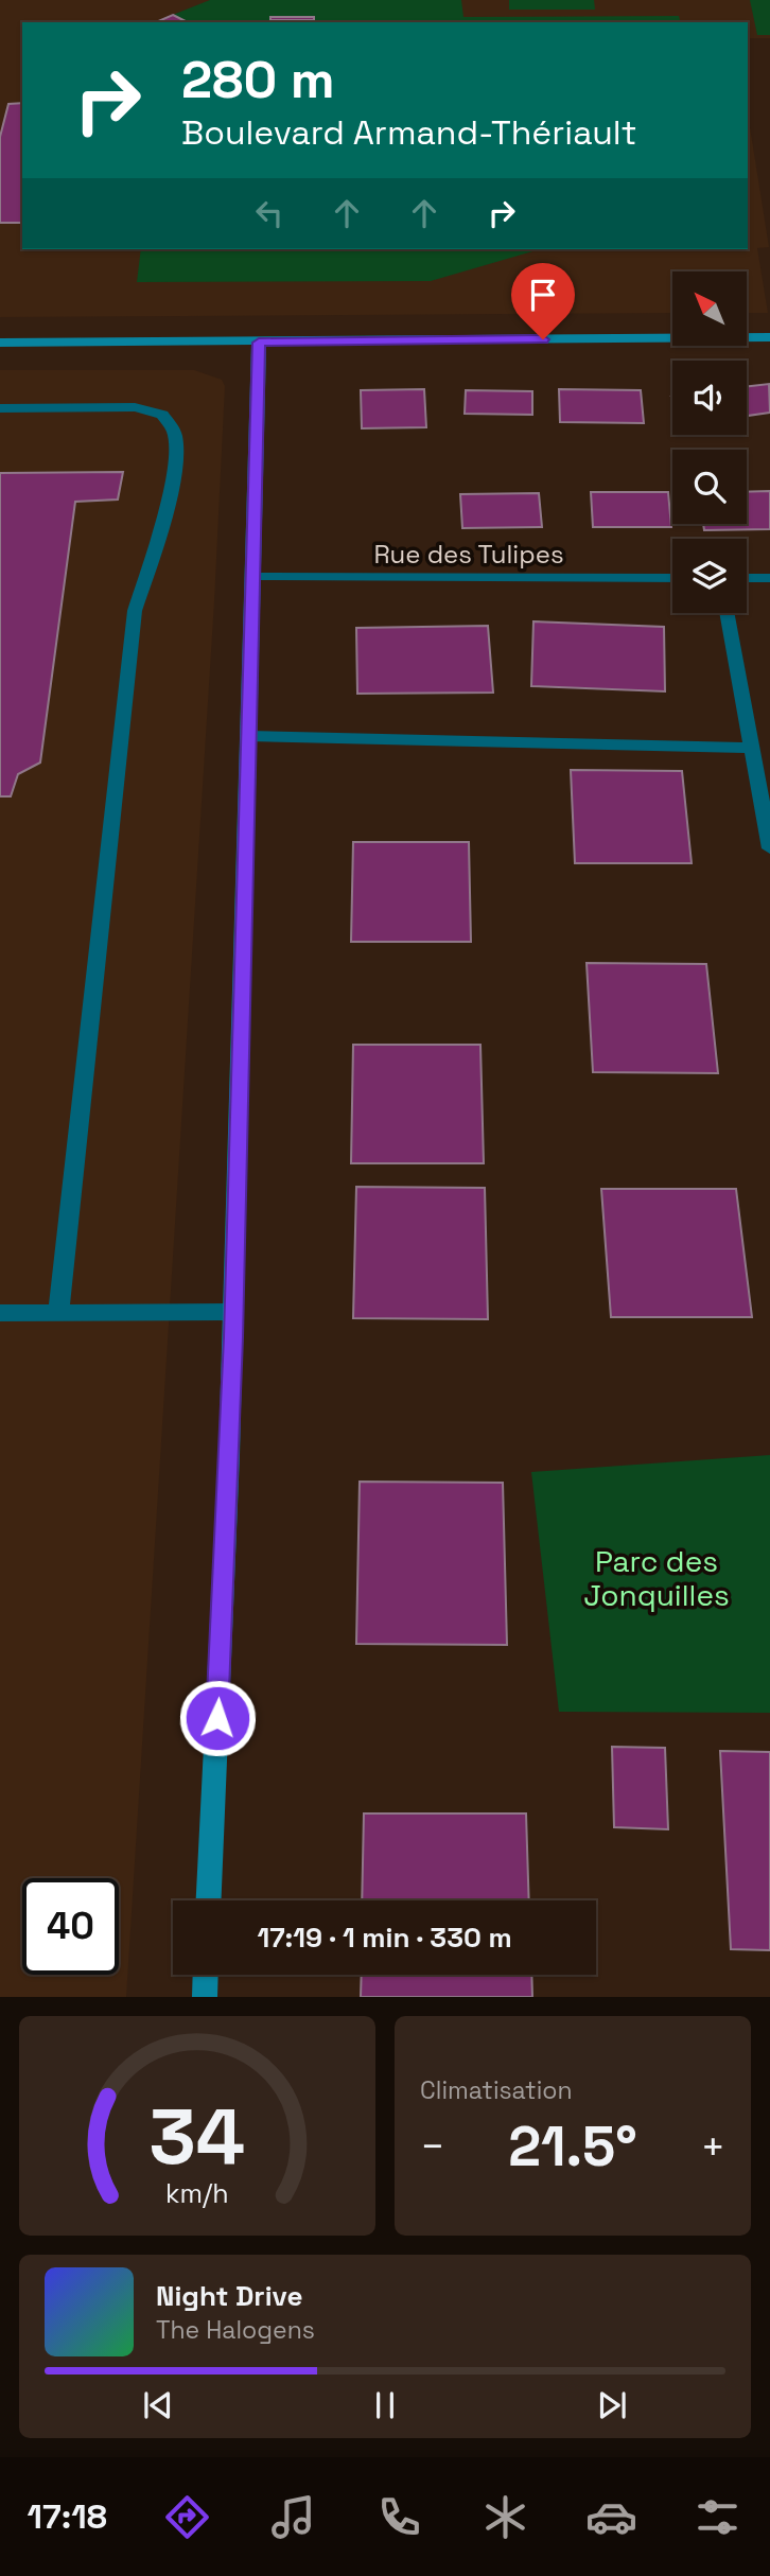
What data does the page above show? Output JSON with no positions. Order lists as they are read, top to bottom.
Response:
{
  "streets": {
    "street": ["Rue des Tulipes"]
  },
  "parks": ["Parc des Jonquilles"],
  "north": "top left",
  "page": {
    "turn": ["280 m", "Boulevard Armand-Thériault"],
    "limit": "40",
    "trip": "17:19 · 1 min · 330 m",
    "tile": "Climatisation",
    "heat": ["−", "21.5°", "+"],
    "song": ["Night Drive", "The Halogens"],
    "tabs": "17:18",
    "gauge": ["34", "km/h"]
  }
}
